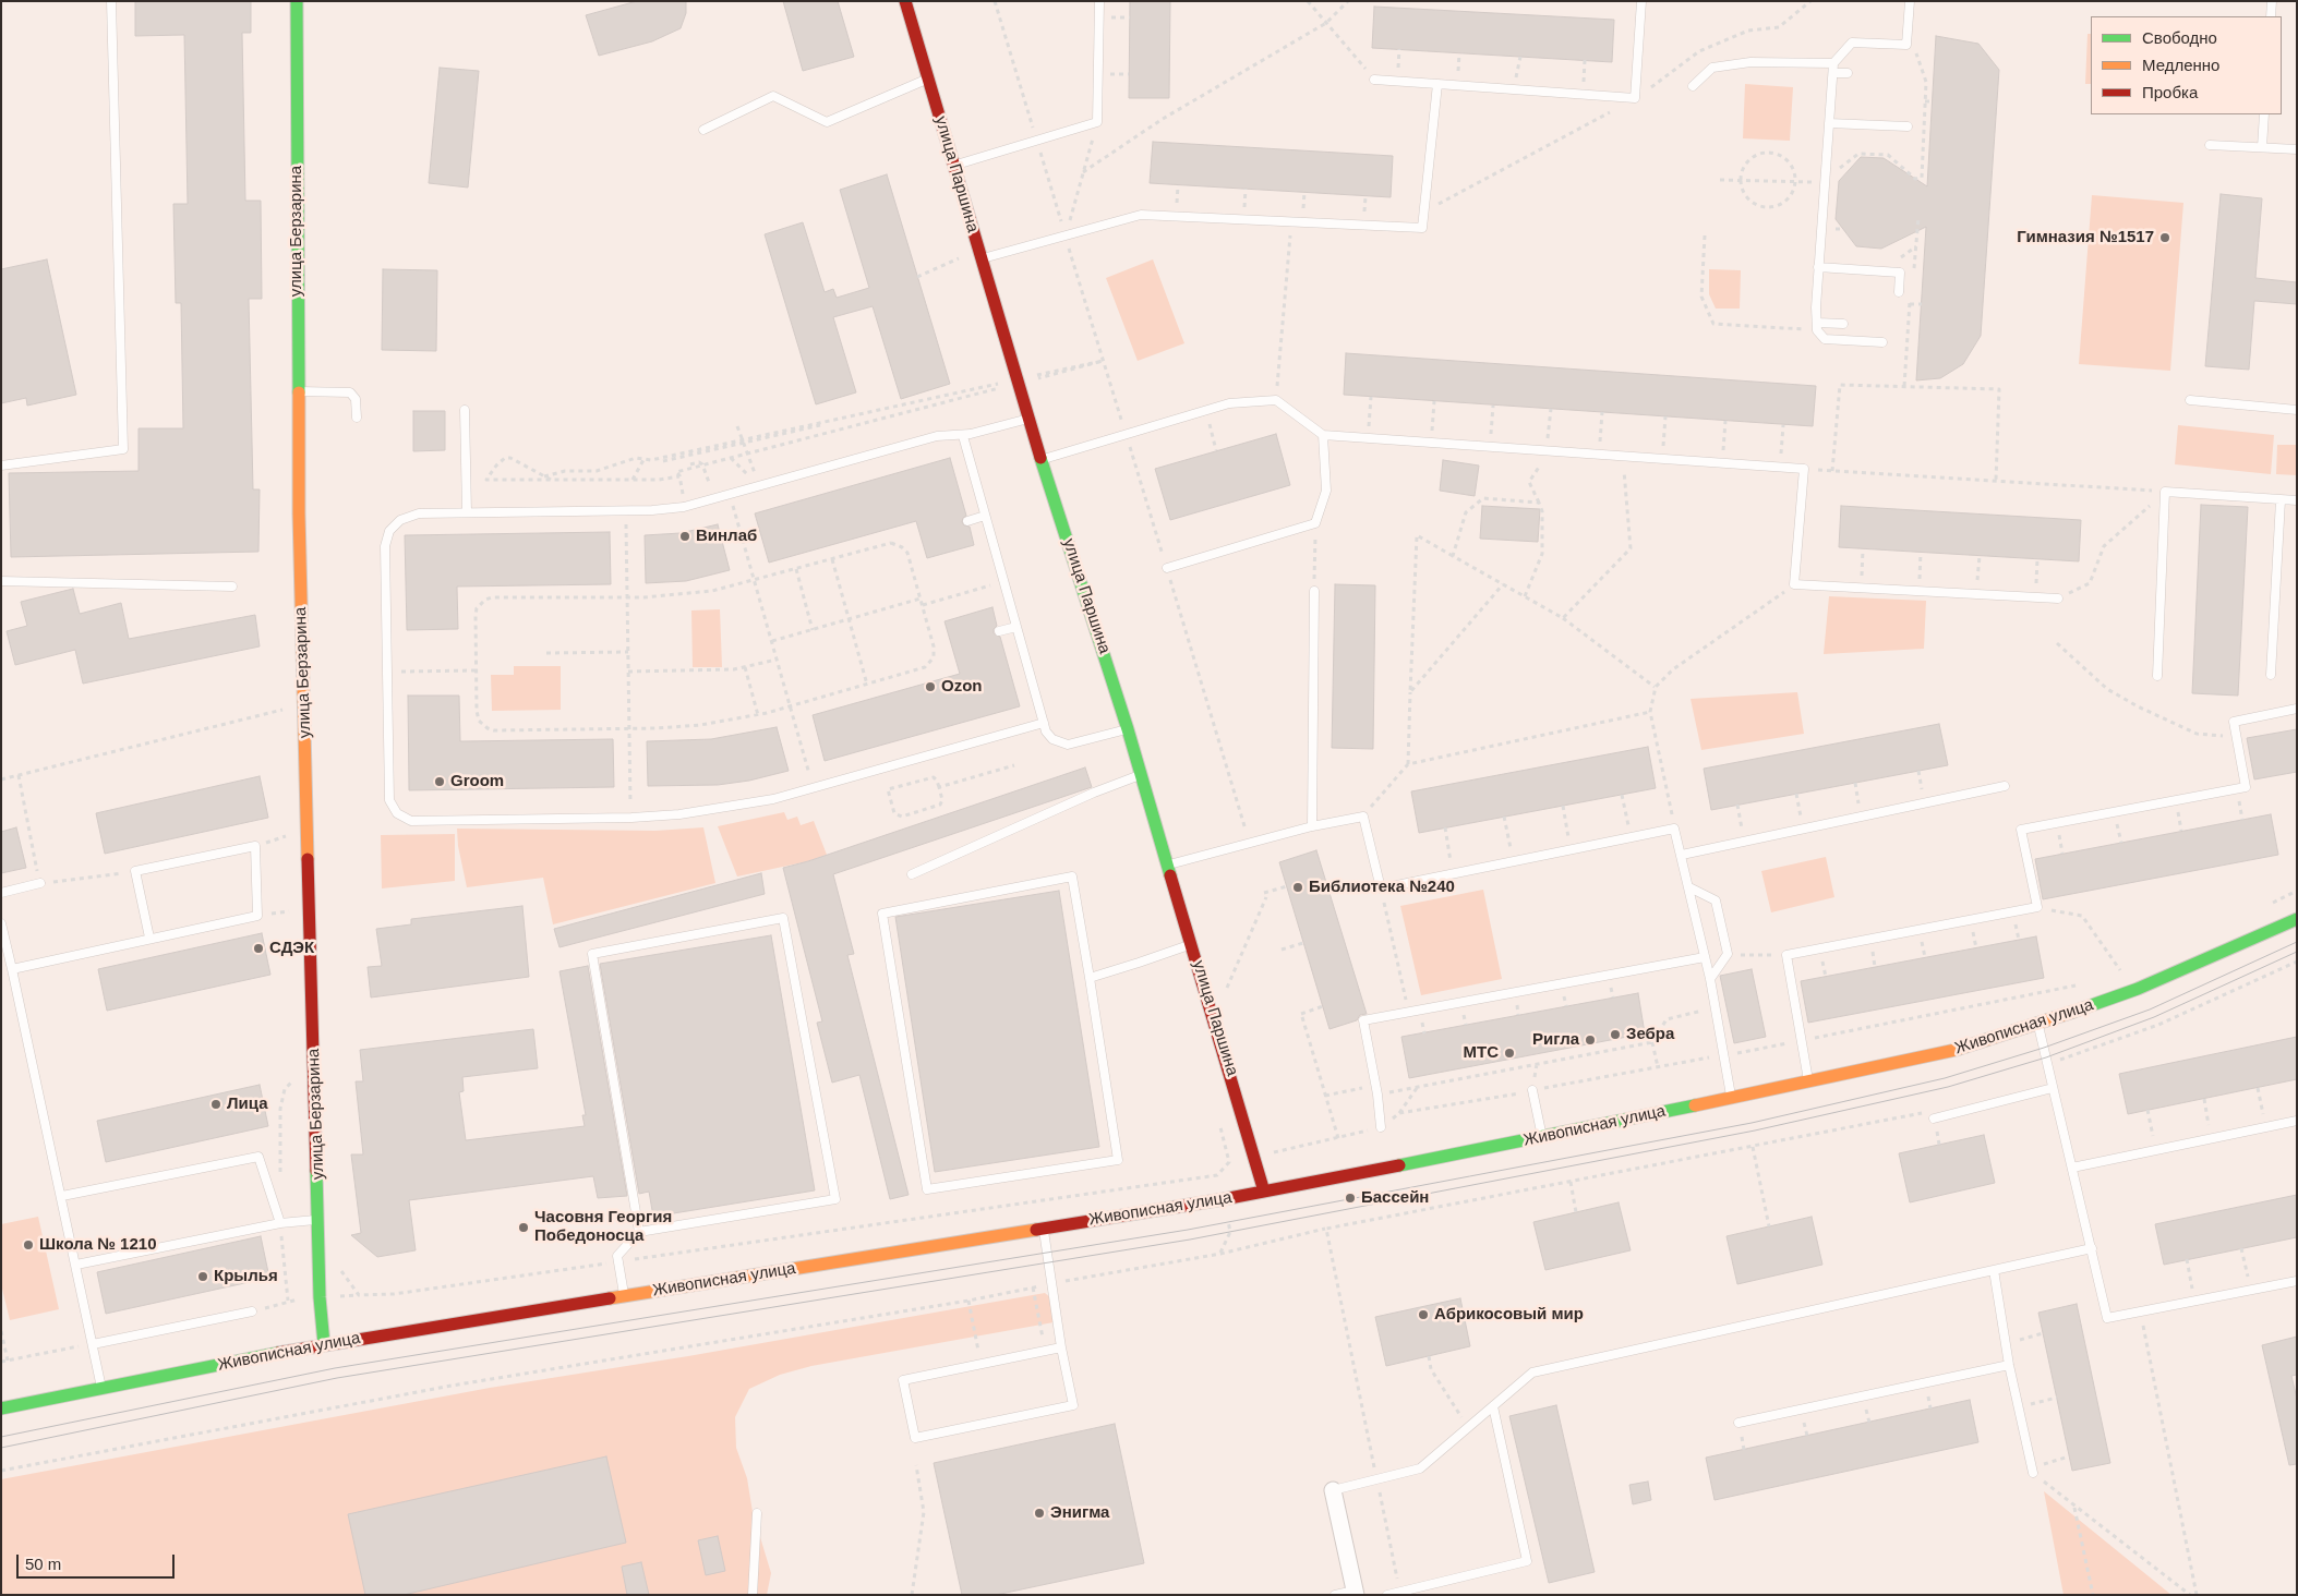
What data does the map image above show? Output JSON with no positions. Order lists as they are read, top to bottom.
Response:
{
  "streets": {
    "street": ["улица Паршина", "улица Берзарина", "Живописная улица"]
  },
  "crossings": [
    ["улица Паршина", "Живописная улица"],
    ["улица Берзарина", "Живописная улица"]
  ],
  "places": [
    "Гимназия №1517",
    "Винлаб",
    "Ozon",
    "Groom",
    "Библиотека №240",
    "СДЭК",
    "Зебра",
    "Ригла",
    "МТС",
    "Лица",
    "Бассейн",
    "Часовня Георгия Победоносца",
    "Школа № 1210",
    "Крылья",
    "Абрикосовый мир",
    "Энигма"
  ],
  "legend": ["Свободно", "Медленно", "Пробка"],
  "scale_bar": "50 m"
}
